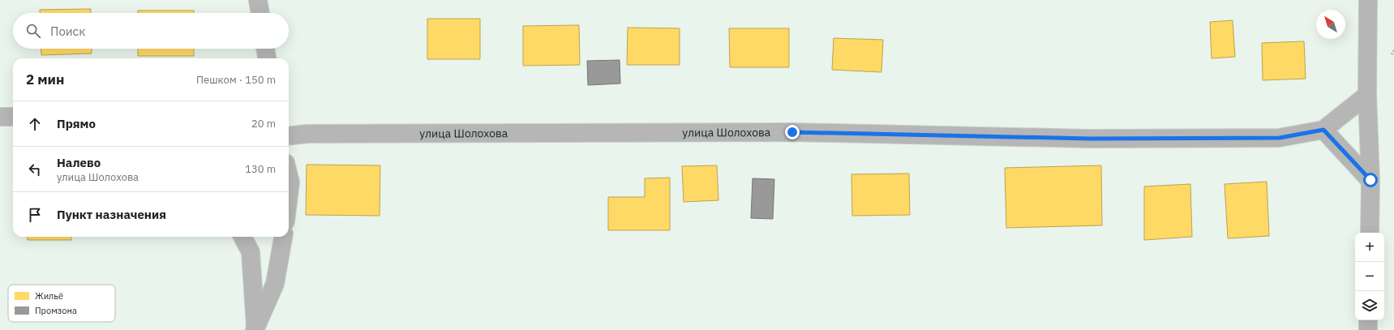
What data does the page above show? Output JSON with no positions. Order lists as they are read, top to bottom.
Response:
{
  "streets": {
    "street": ["улица Шолохова"]
  },
  "legend": ["Жильё", "Промзона"],
  "north": "top left",
  "page": {
    "search": "Поиск",
    "heading": ["2 мин", "Пешком · 150 m"],
    "list": [
      ["Прямо", "20 m"],
      ["Налево", "улица Шолохова", "130 m"],
      "Пункт назначения"
    ],
    "map_buttons": ["+", "−"]
  }
}
